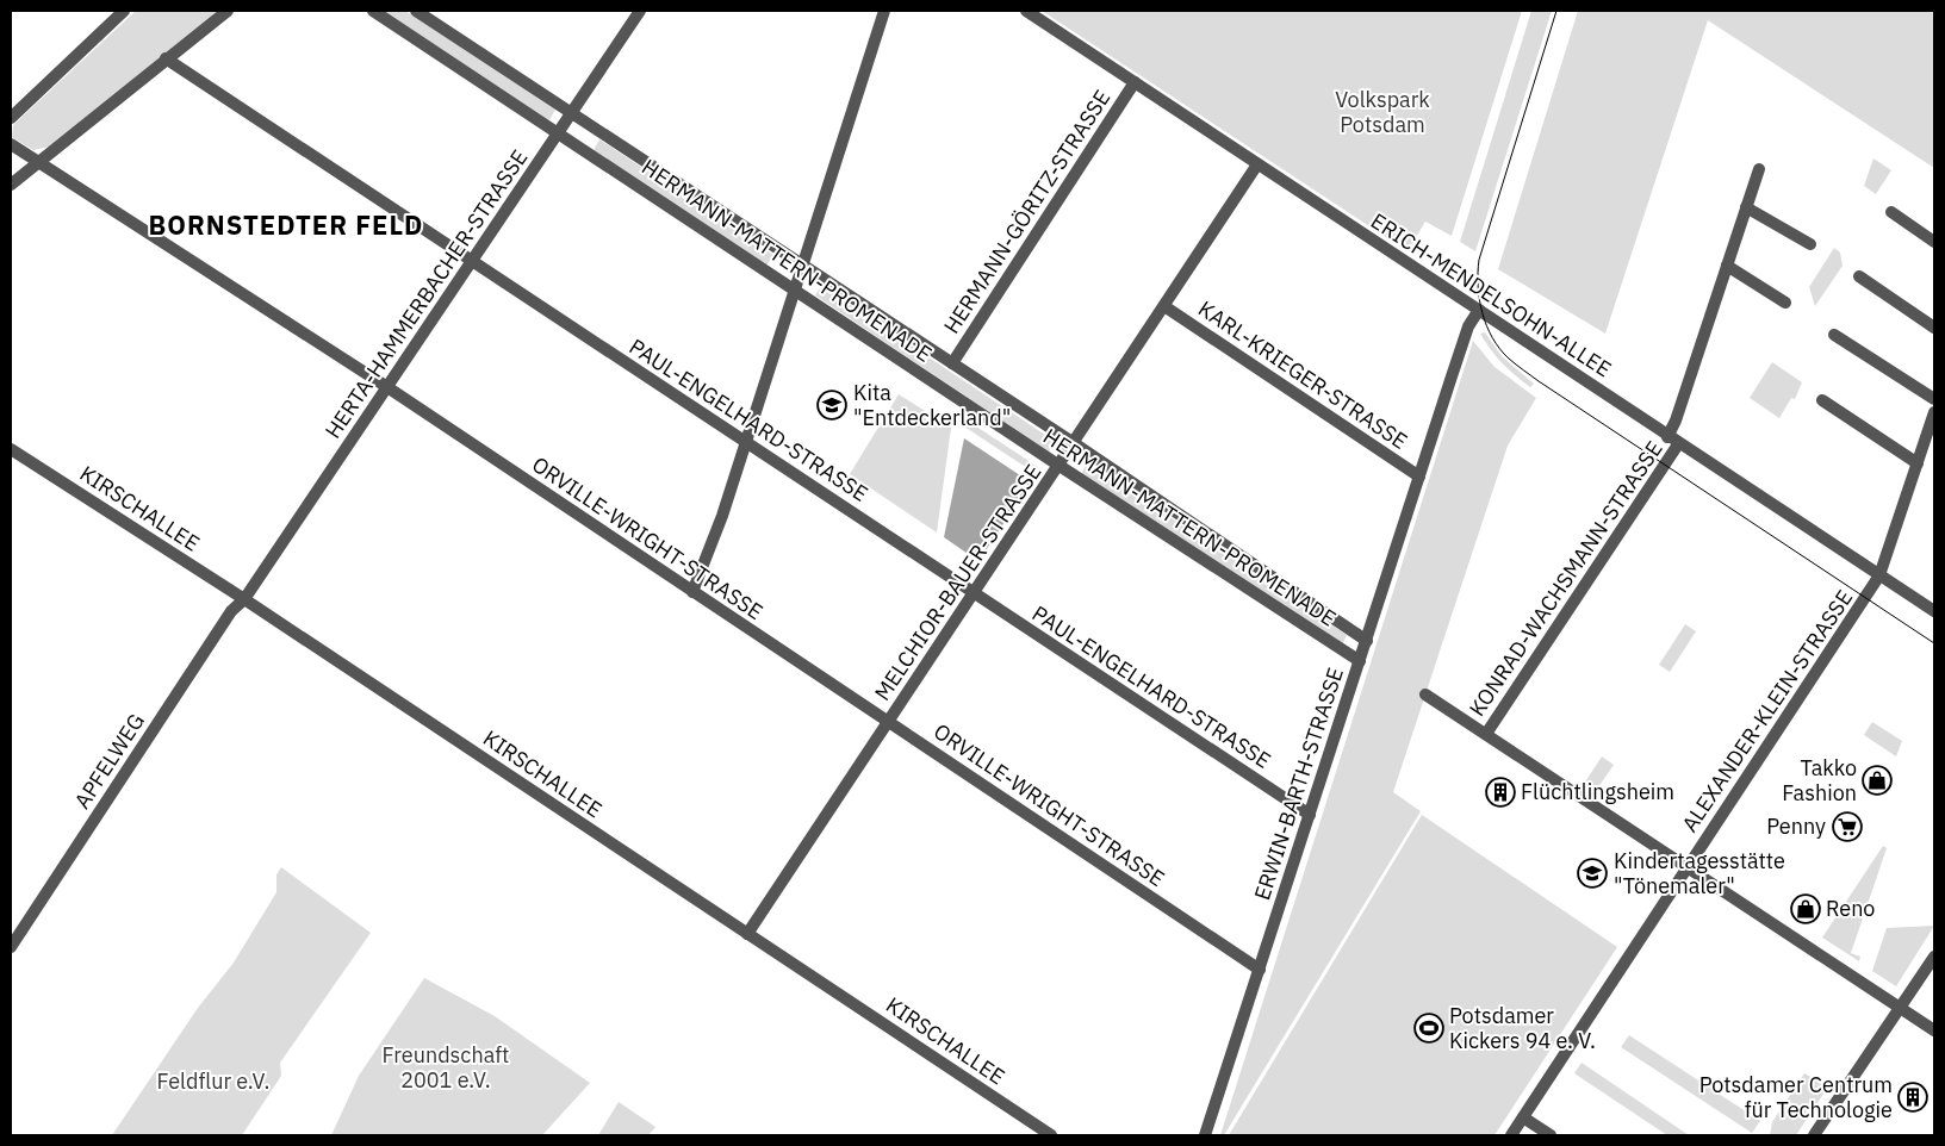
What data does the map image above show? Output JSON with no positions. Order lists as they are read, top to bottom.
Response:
{
  "streets": {
    "street": [
      "HERMANN-GÖRITZ-STRASSE",
      "HERMANN-MATTERN-PROMENADE",
      "HERTA-HAMMERBACHER-STRASSE",
      "ERICH-MENDELSOHN-ALLEE",
      "KARL-KRIEGER-STRASSE",
      "PAUL-ENGELHARD-STRASSE",
      "KIRSCHALLEE",
      "ORVILLE-WRIGHT-STRASSE",
      "KONRAD-WACHSMANN-STRASSE",
      "MELCHIOR-BAUER-STRASSE",
      "ALEXANDER-KLEIN-STRASSE",
      "APFELWEG",
      "ERWIN-BARTH-STRASSE"
    ]
  },
  "crossings": [
    ["HERMANN-GÖRITZ-STRASSE", "HERMANN-MATTERN-PROMENADE"],
    ["HERMANN-GÖRITZ-STRASSE", "ERICH-MENDELSOHN-ALLEE"],
    ["HERMANN-MATTERN-PROMENADE", "HERTA-HAMMERBACHER-STRASSE"],
    ["HERMANN-MATTERN-PROMENADE", "MELCHIOR-BAUER-STRASSE"],
    ["HERMANN-MATTERN-PROMENADE", "ERWIN-BARTH-STRASSE"],
    ["HERTA-HAMMERBACHER-STRASSE", "PAUL-ENGELHARD-STRASSE"],
    ["HERTA-HAMMERBACHER-STRASSE", "KIRSCHALLEE"],
    ["HERTA-HAMMERBACHER-STRASSE", "ORVILLE-WRIGHT-STRASSE"],
    ["HERTA-HAMMERBACHER-STRASSE", "APFELWEG"],
    ["ERICH-MENDELSOHN-ALLEE", "KONRAD-WACHSMANN-STRASSE"],
    ["ERICH-MENDELSOHN-ALLEE", "MELCHIOR-BAUER-STRASSE"],
    ["ERICH-MENDELSOHN-ALLEE", "ALEXANDER-KLEIN-STRASSE"],
    ["ERICH-MENDELSOHN-ALLEE", "ERWIN-BARTH-STRASSE"],
    ["KARL-KRIEGER-STRASSE", "MELCHIOR-BAUER-STRASSE"],
    ["KARL-KRIEGER-STRASSE", "ERWIN-BARTH-STRASSE"],
    ["PAUL-ENGELHARD-STRASSE", "MELCHIOR-BAUER-STRASSE"],
    ["PAUL-ENGELHARD-STRASSE", "ERWIN-BARTH-STRASSE"],
    ["KIRSCHALLEE", "MELCHIOR-BAUER-STRASSE"],
    ["KIRSCHALLEE", "APFELWEG"],
    ["ORVILLE-WRIGHT-STRASSE", "MELCHIOR-BAUER-STRASSE"],
    ["ORVILLE-WRIGHT-STRASSE", "ERWIN-BARTH-STRASSE"]
  ],
  "districts": ["BORNSTEDTER FELD"],
  "parks": ["Volkspark Potsdam", "Freundschaft 2001 e.V.", "Feldflur e.V."],
  "places": {
    "school or university": ["Kita \"Entdeckerland\"", "Kindertagesstätte \"Tönemaler\""],
    "shop": ["Takko Fashion", "Reno"],
    "building": ["Flüchtlingsheim", "Potsdamer Centrum für Technologie"],
    "supermarket": ["Penny"],
    "sports": ["Potsdamer Kickers 94 e. V."]
  }
}
